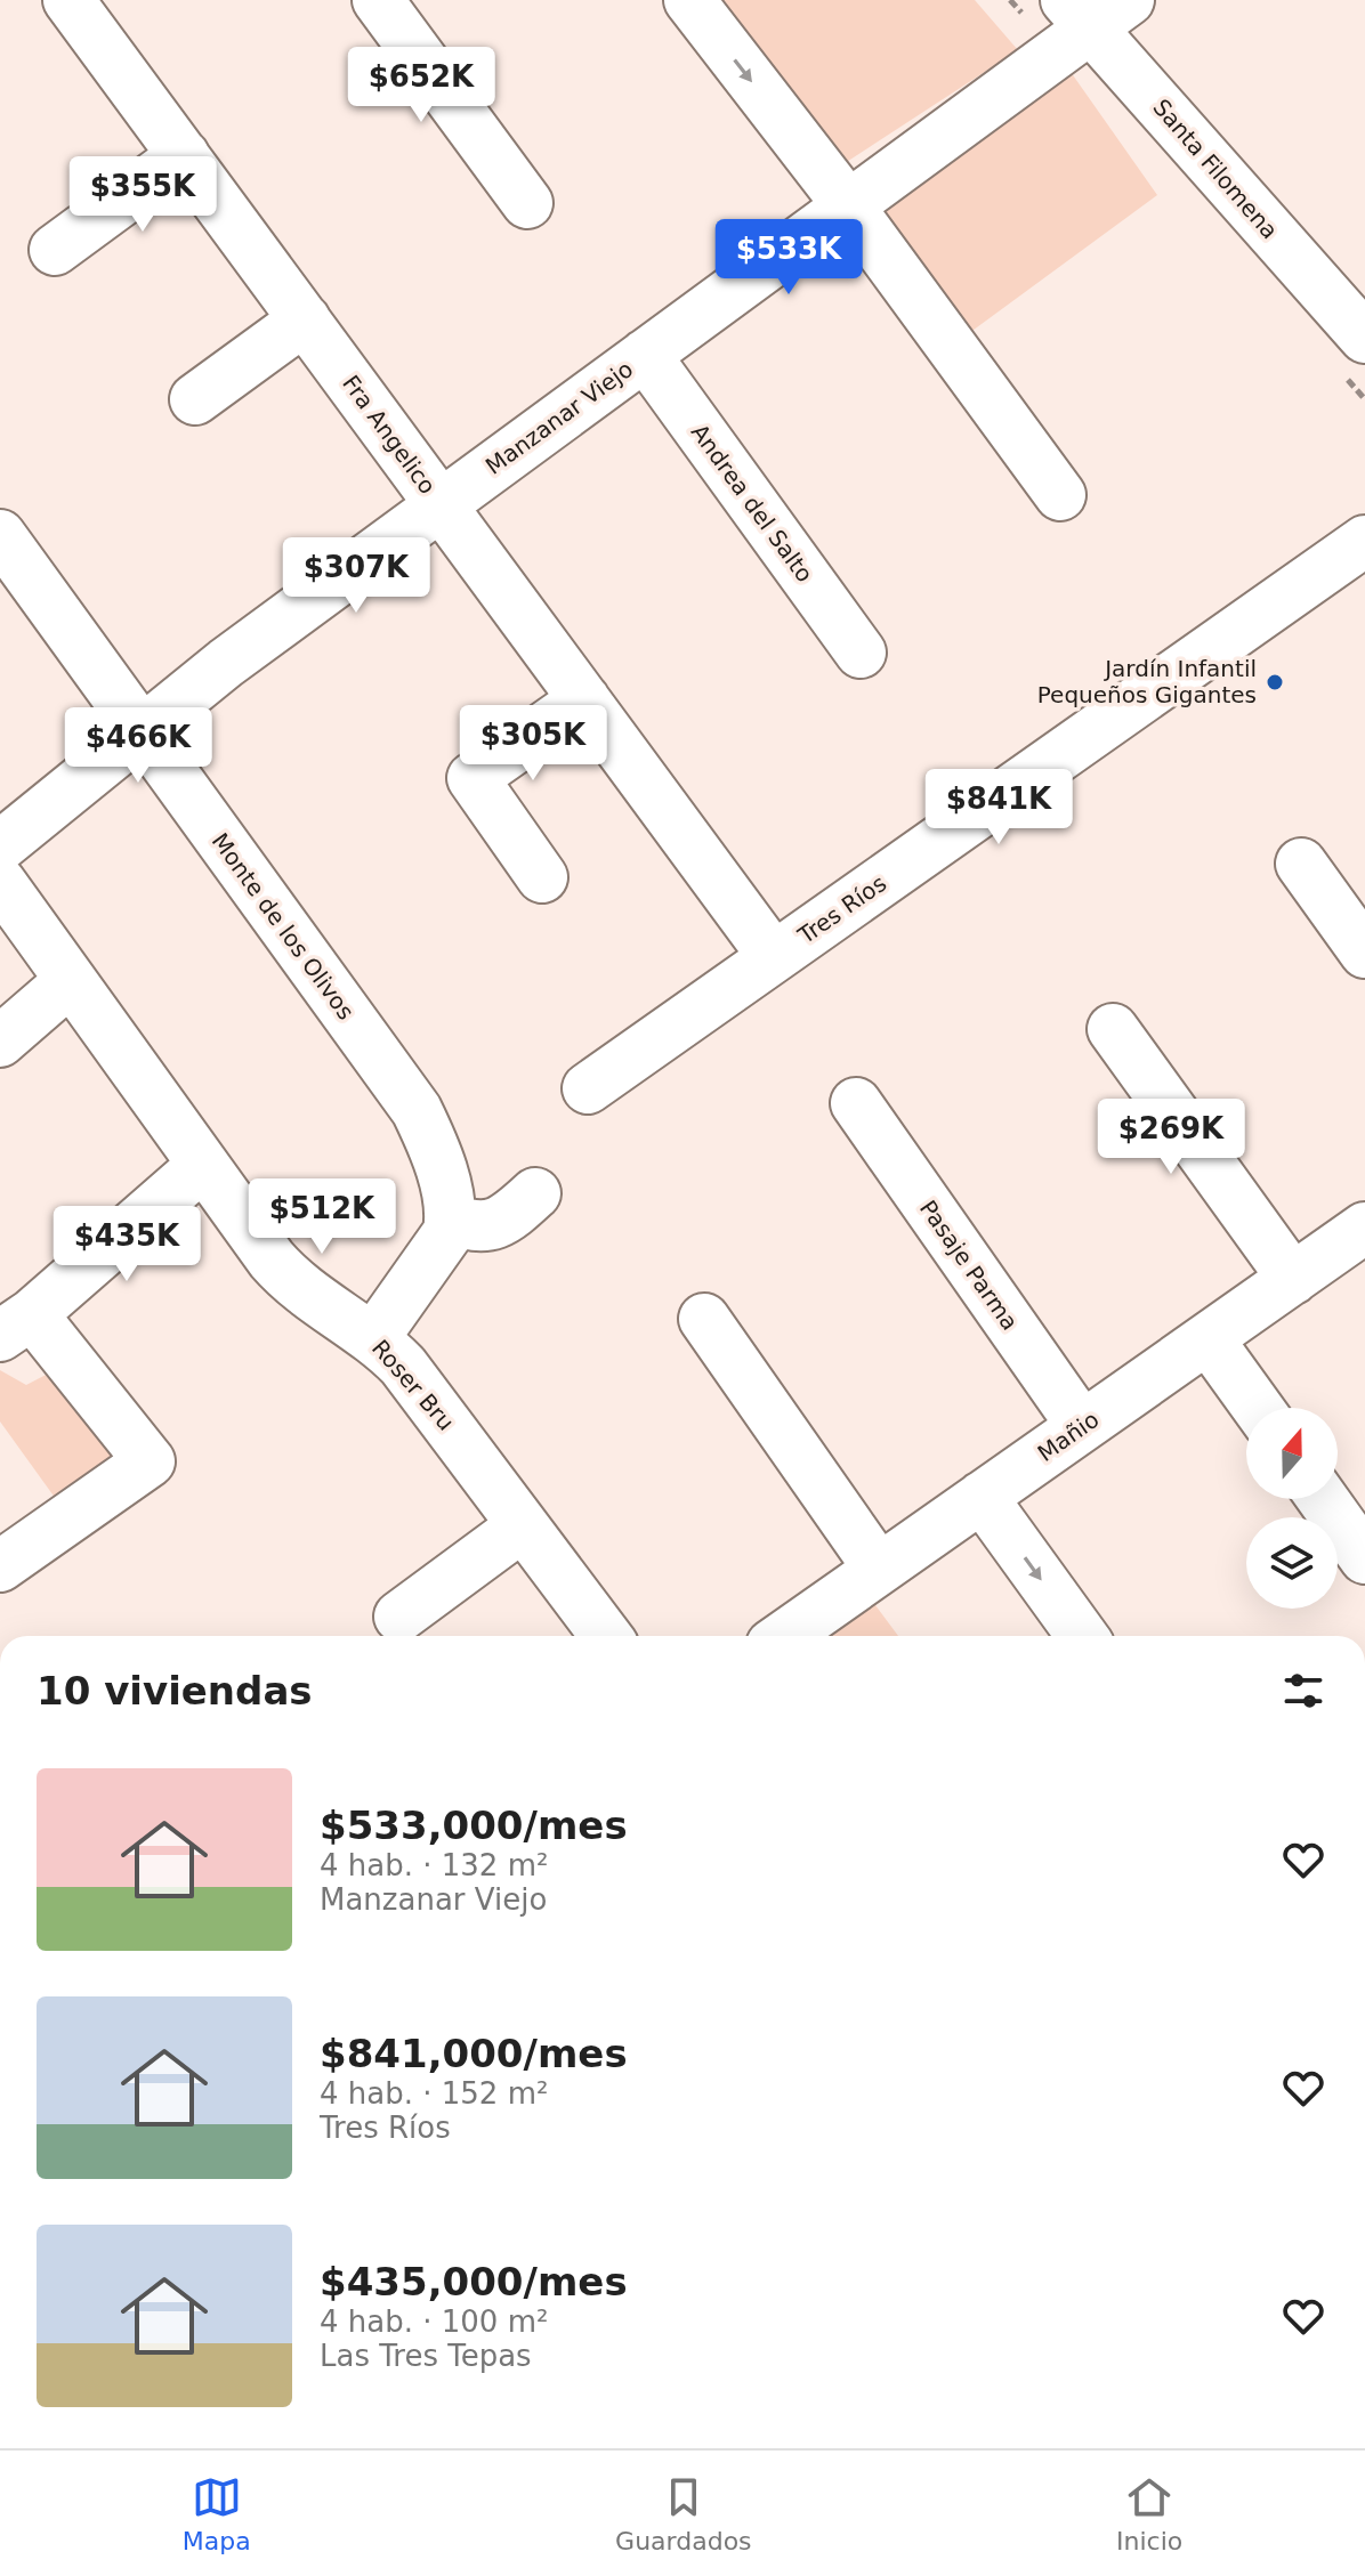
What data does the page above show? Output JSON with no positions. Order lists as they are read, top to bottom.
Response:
{
  "streets": {
    "street": [
      "Santa Filomena",
      "Manzanar Viejo",
      "Fra Angelico",
      "Andrea del Salto",
      "Tres Ríos",
      "Monte de los Olivos",
      "Pasaje Parma",
      "Roser Bru",
      "Mañio"
    ]
  },
  "crossings": [
    ["Santa Filomena", "Manzanar Viejo"],
    ["Manzanar Viejo", "Fra Angelico"],
    ["Manzanar Viejo", "Andrea del Salto"],
    ["Manzanar Viejo", "Monte de los Olivos"],
    ["Fra Angelico", "Tres Ríos"],
    ["Pasaje Parma", "Mañio"]
  ],
  "places": ["Jardín Infantil Pequeños Gigantes"],
  "north": "top",
  "page": {
    "price": [
      "$652K",
      "$355K",
      "$533K",
      "$307K",
      "$305K",
      "$466K",
      "$841K",
      "$269K",
      "$512K",
      "$435K"
    ],
    "heading": "10 viviendas",
    "list": [
      {
        "name": "$533,000/mes",
        "note": "4 hab. · 132 m² · Manzanar Viejo"
      },
      {
        "name": "$841,000/mes",
        "note": "4 hab. · 152 m² · Tres Ríos"
      },
      {
        "name": "$435,000/mes",
        "note": "4 hab. · 100 m² · Las Tres Tepas"
      }
    ],
    "tabs": ["Mapa", "Guardados", "Inicio"]
  }
}
